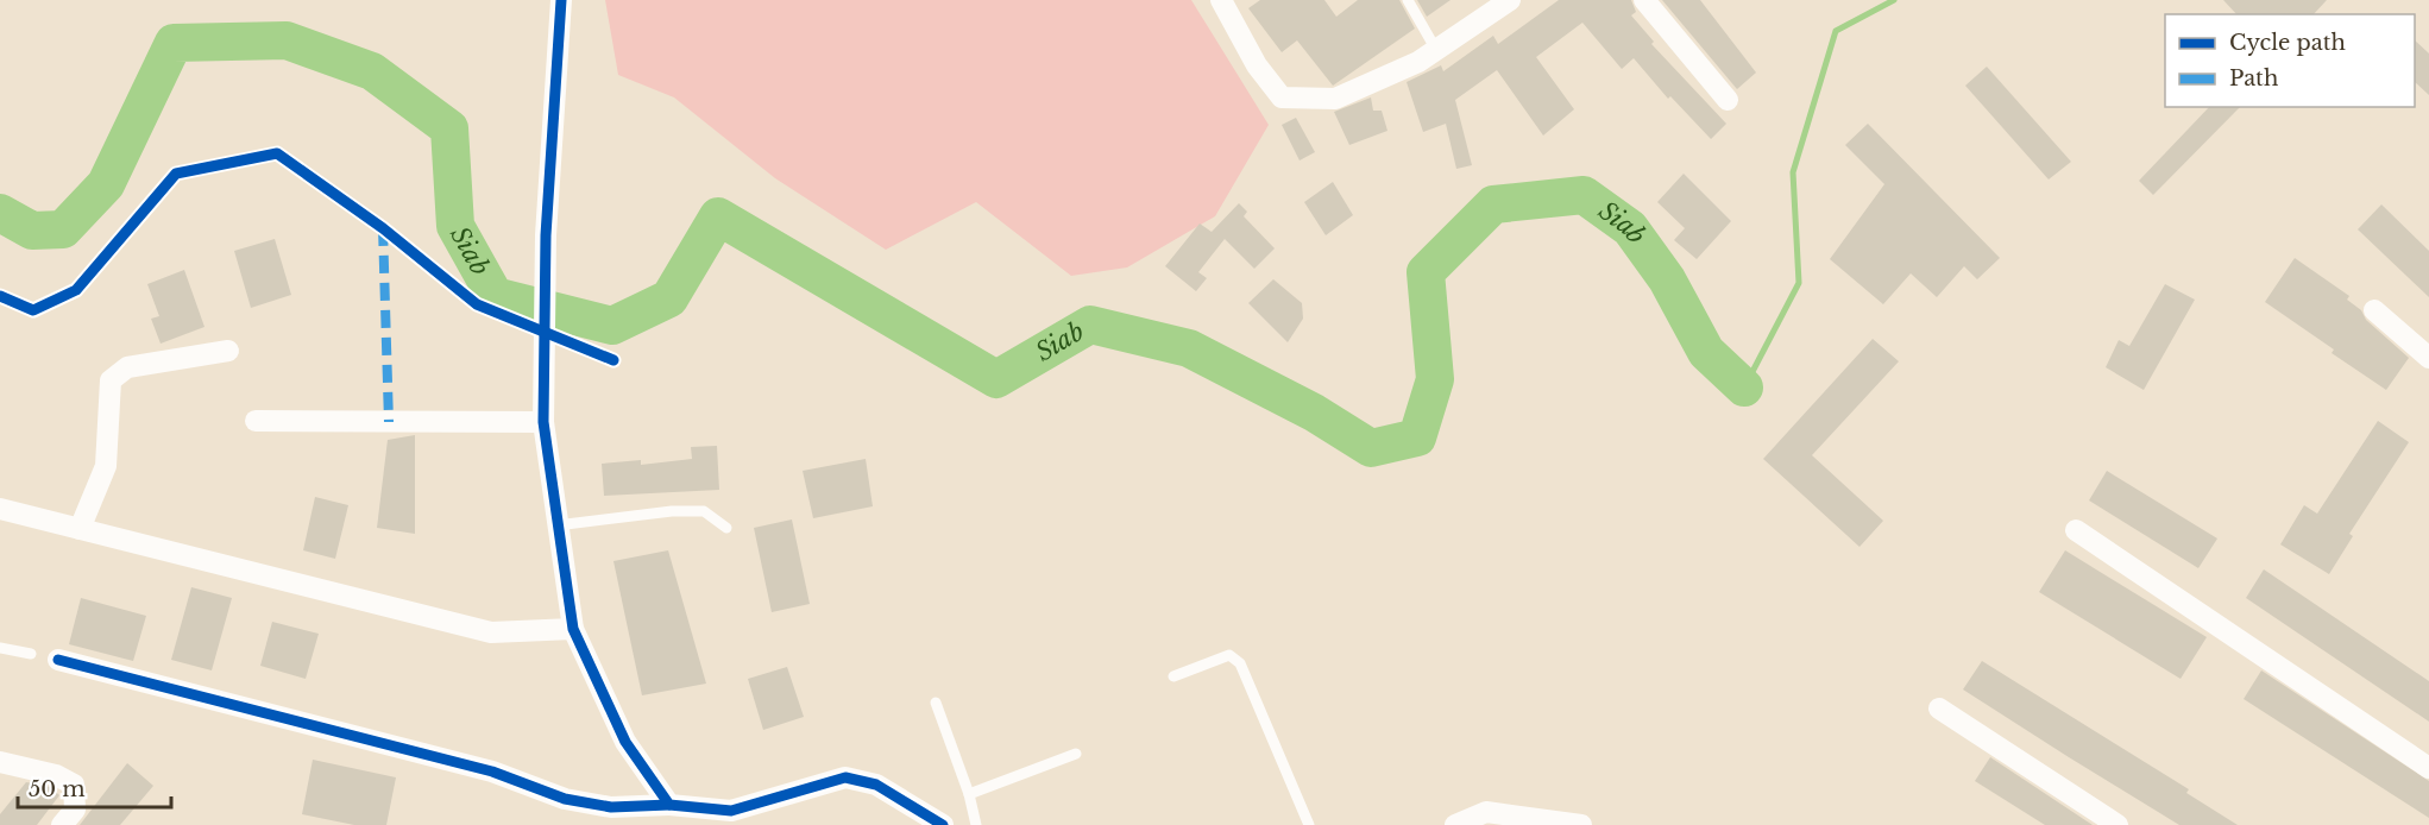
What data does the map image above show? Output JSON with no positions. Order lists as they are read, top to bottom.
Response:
{
  "water": ["Siab"],
  "legend": ["Cycle path", "Path"],
  "scale_bar": "50 m"
}
